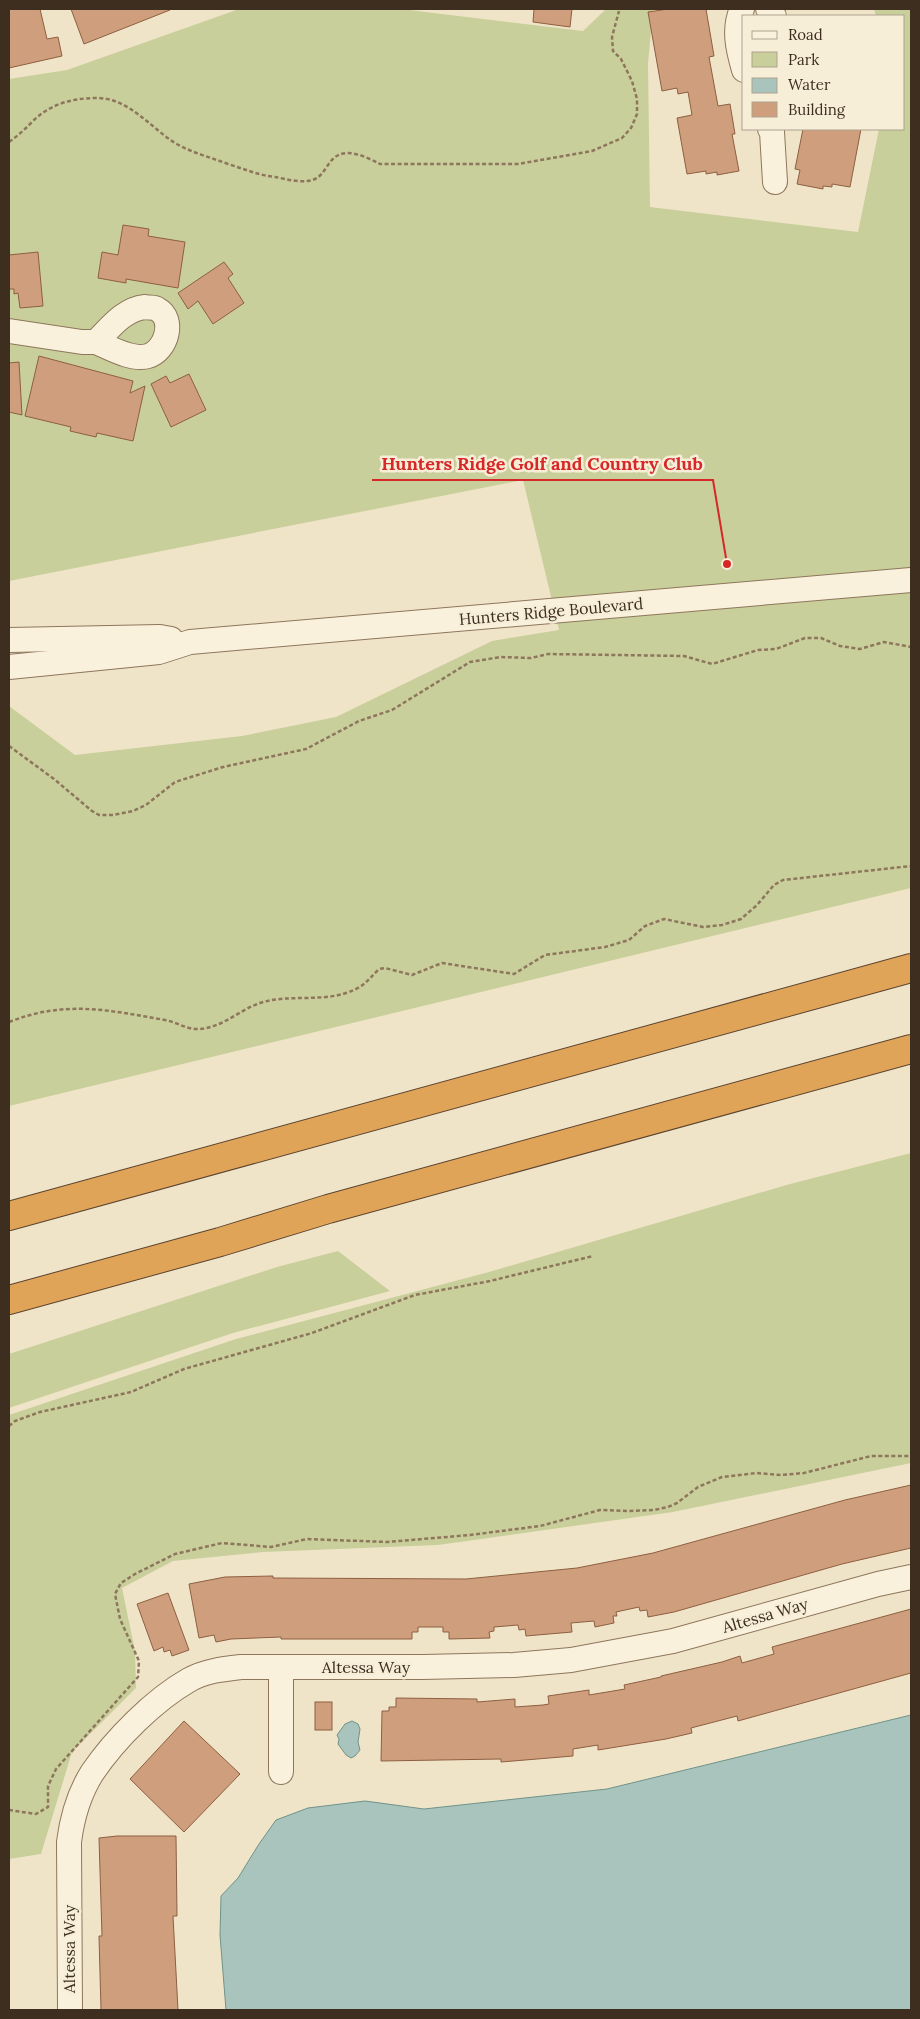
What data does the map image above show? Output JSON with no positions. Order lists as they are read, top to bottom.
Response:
{
  "streets": {
    "street": ["Hunters Ridge Boulevard", "Altessa Way"]
  },
  "places": ["Hunters Ridge Golf and Country Club"],
  "legend": [
    "Road",
    "Park",
    "Water",
    "Building"
  ]
}
